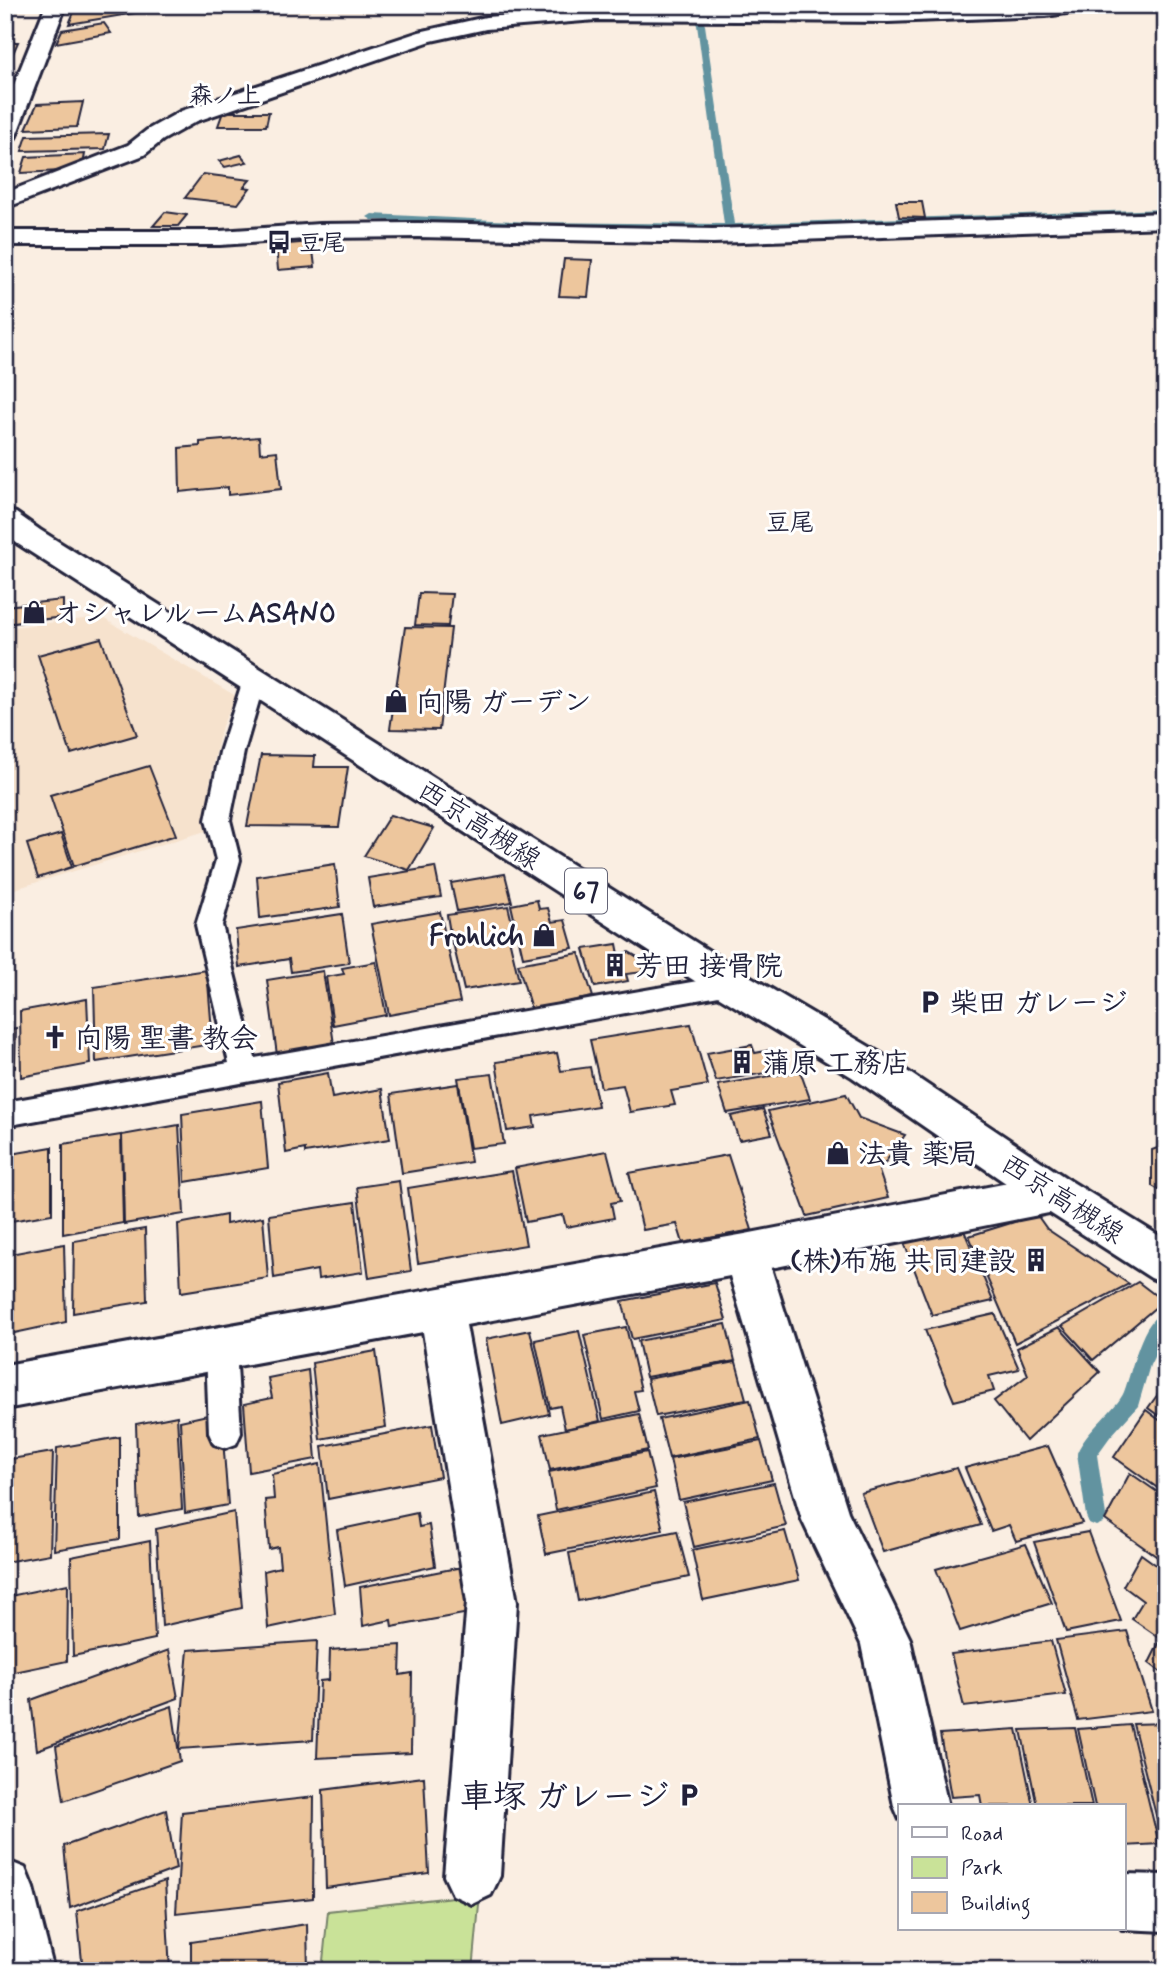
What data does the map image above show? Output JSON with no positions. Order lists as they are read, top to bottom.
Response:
{
  "streets": {
    "street": ["西京高槻線", "67"]
  },
  "districts": ["森ノ上", "豆尾"],
  "places": {
    "bus stop": ["豆尾"],
    "shop": [
      "オシャレルームASANO",
      "向陽 ガーデン",
      "Frohlich",
      "法貴 薬局"
    ],
    "building": ["芳田 接骨院", "蒲原 工務店", "(株)布施 共同建設"],
    "parking": ["柴田 ガレージ", "車塚 ガレージ"],
    "church": ["向陽 聖書 教会"]
  },
  "legend": ["Road", "Park", "Building"]
}
